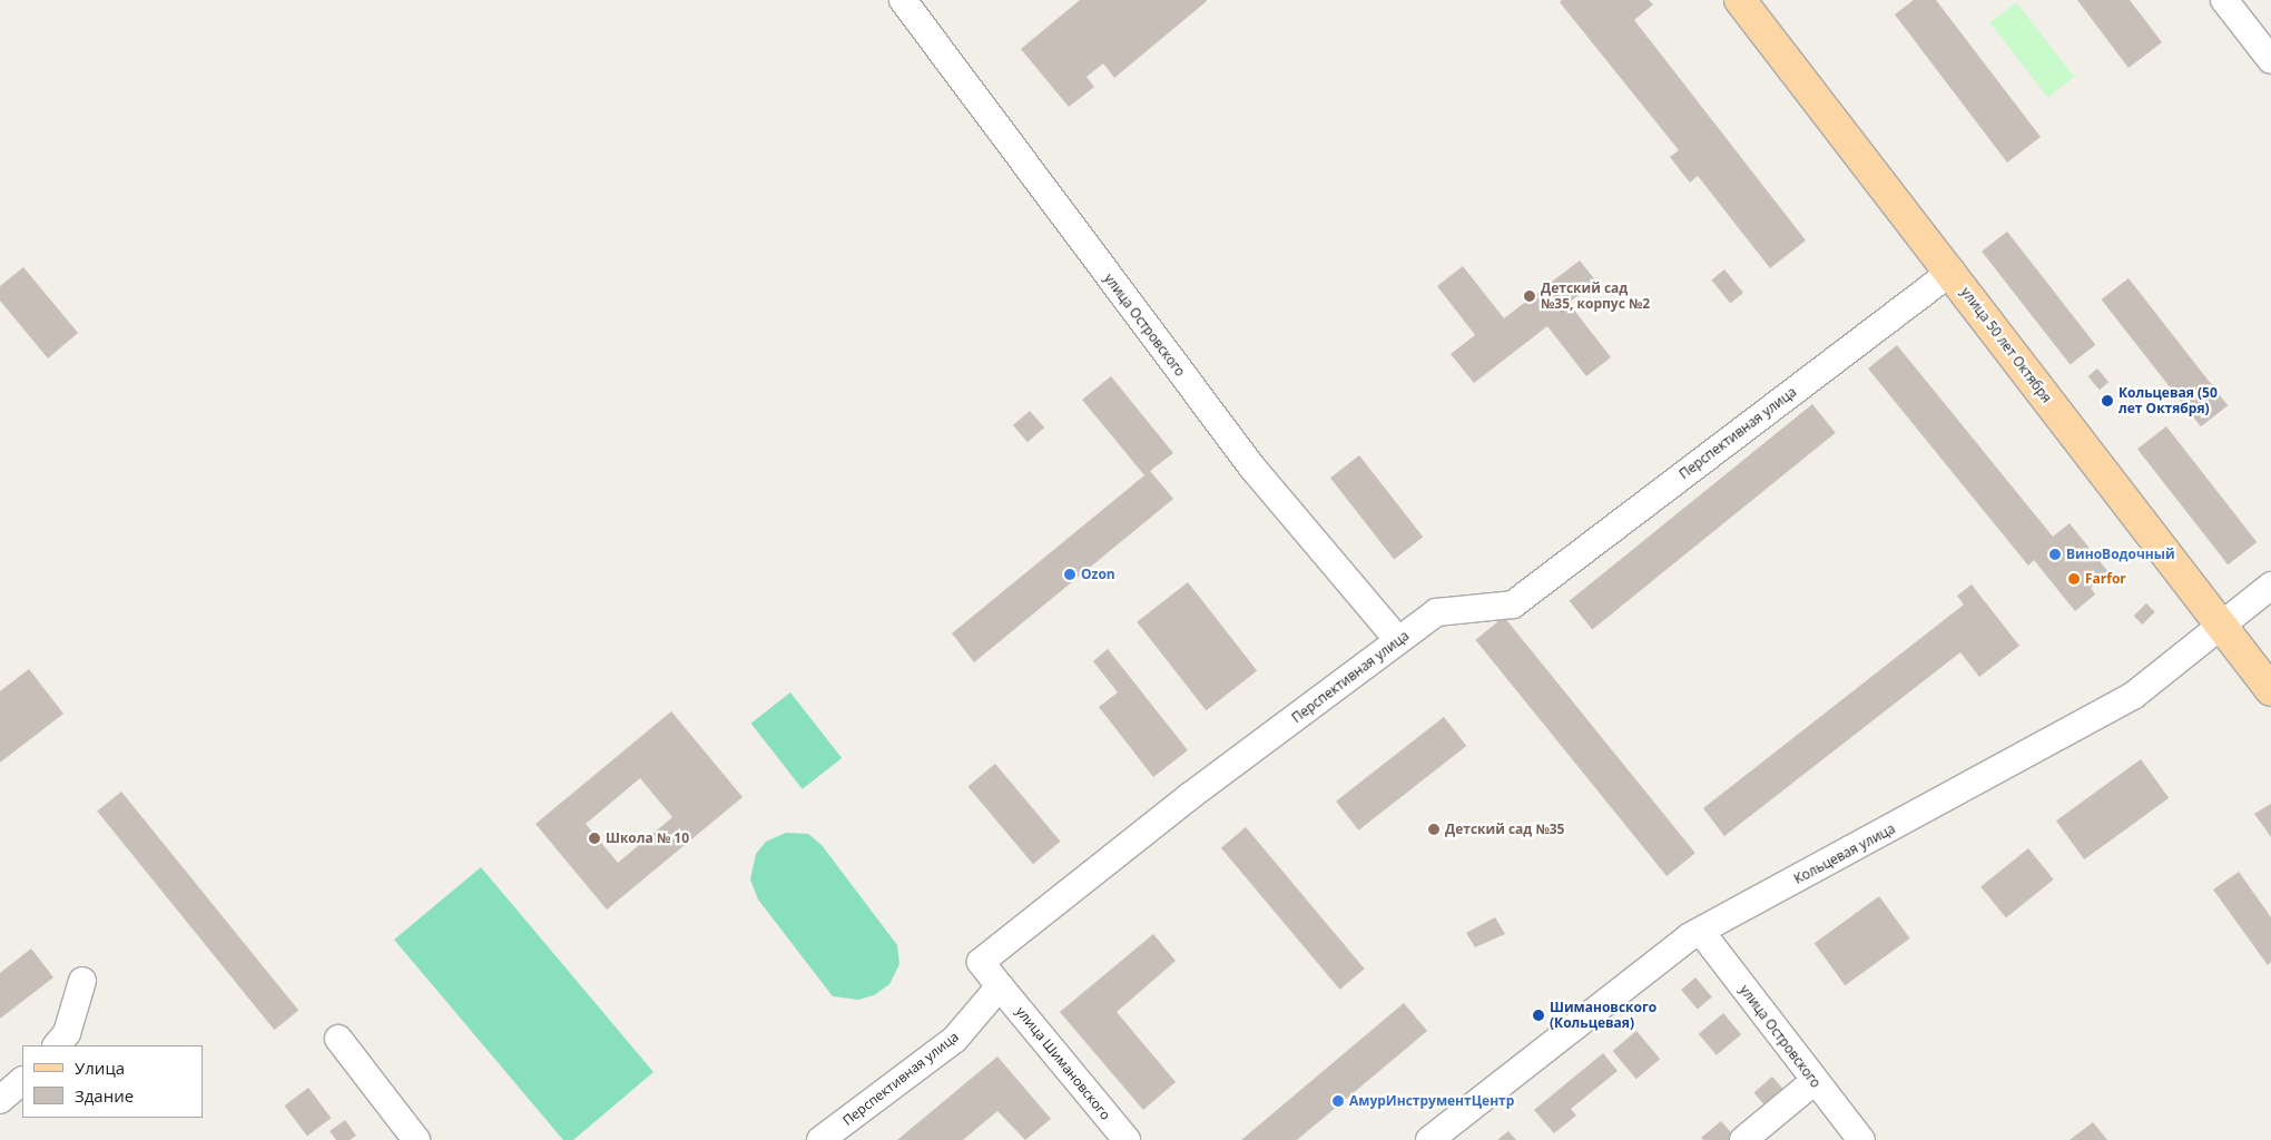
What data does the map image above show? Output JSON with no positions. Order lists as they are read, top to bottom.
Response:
{
  "streets": {
    "main road": ["улица 50 лет Октября"],
    "street": [
      "улица Островского",
      "Перспективная улица",
      "Кольцевая улица",
      "улица Шимановского"
    ]
  },
  "crossings": [
    ["улица Островского", "Перспективная улица"],
    ["улица Островского", "Кольцевая улица"],
    ["улица 50 лет Октября", "Перспективная улица"],
    ["улица 50 лет Октября", "Кольцевая улица"],
    ["Перспективная улица", "улица Шимановского"]
  ],
  "places": [
    "Детский сад №35, корпус №2",
    "Кольцевая (50 лет Октября)",
    "ВиноВодочный",
    "Ozon",
    "Farfor",
    "Детский сад №35",
    "Школа № 10",
    "Шимановского (Кольцевая)",
    "АмурИнструментЦентр"
  ],
  "legend": ["Улица", "Здание"]
}
